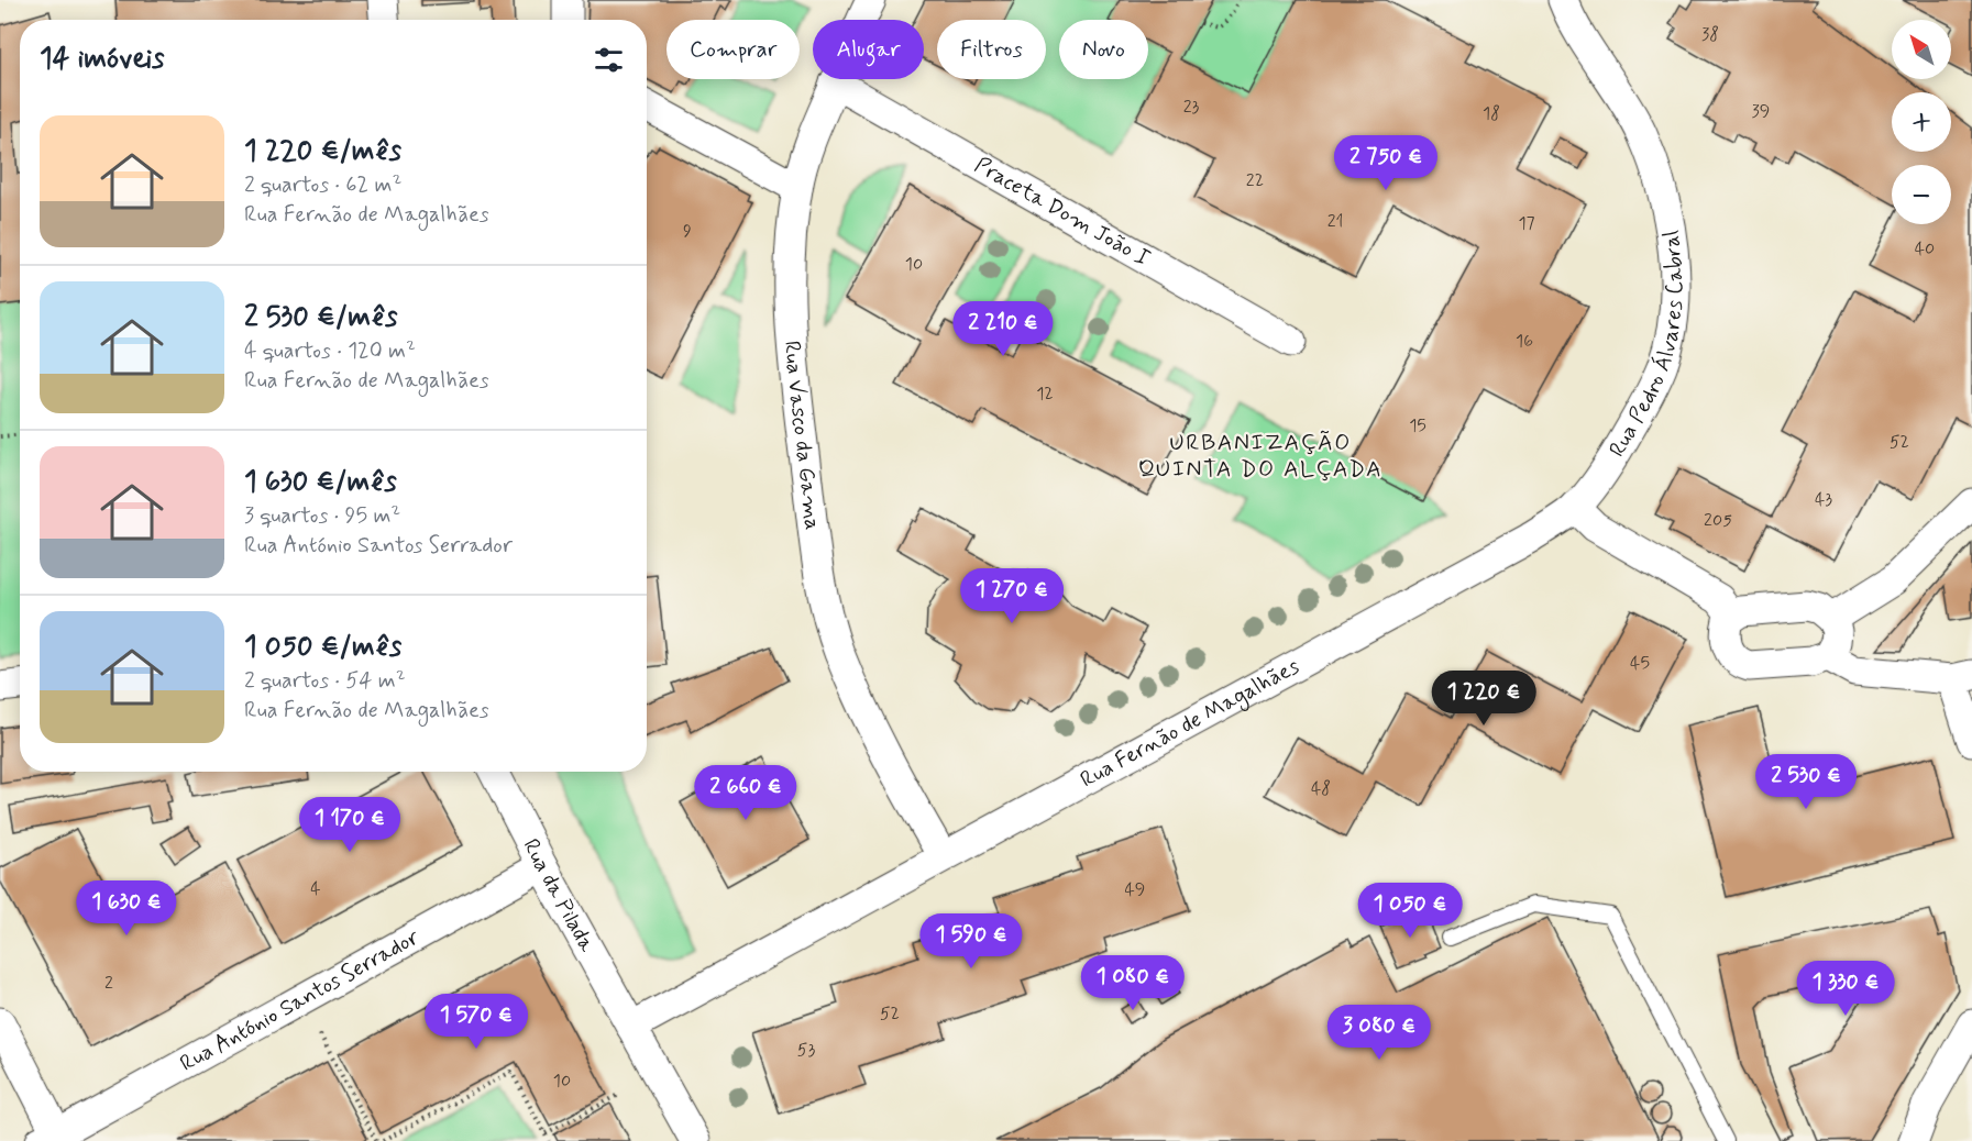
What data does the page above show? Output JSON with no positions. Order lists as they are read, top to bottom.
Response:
{
  "streets": {
    "street": [
      "Praceta Dom João I",
      "Rua Pedro Álvares Cabral",
      "Rua Vasco da Gama",
      "Rua Fernão de Magalhães",
      "Rua da Pilada",
      "Rua António Santos Serrador"
    ]
  },
  "crossings": [
    ["Praceta Dom João I", "Rua Vasco da Gama"],
    ["Rua Pedro Álvares Cabral", "Rua Fernão de Magalhães"],
    ["Rua Vasco da Gama", "Rua Fernão de Magalhães"],
    ["Rua Fernão de Magalhães", "Rua da Pilada"],
    ["Rua da Pilada", "Rua António Santos Serrador"]
  ],
  "districts": ["URBANIZAÇÃO QUINTA DO ALÇADA"],
  "house_numbers": [
    "38",
    "23",
    "39",
    "18",
    "22",
    "21",
    "17",
    "9",
    "40",
    "10",
    "16",
    "12",
    "15",
    "52",
    "43",
    "205",
    "45",
    "48",
    "4",
    "49",
    "2",
    "52",
    "53",
    "10"
  ],
  "north": "top left",
  "page": {
    "map_buttons": ["+", "−"],
    "chip": [
      "Comprar",
      "Alugar",
      "Filtros",
      "Novo"
    ],
    "heading": "14 imóveis",
    "list": [
      {
        "name": "1 220 €/mês",
        "note": "2 quartos · 62 m² · Rua Fernão de Magalhães"
      },
      {
        "name": "2 530 €/mês",
        "note": "4 quartos · 120 m² · Rua Fernão de Magalhães"
      },
      {
        "name": "1 630 €/mês",
        "note": "3 quartos · 95 m² · Rua António Santos Serrador"
      },
      {
        "name": "1 050 €/mês",
        "note": "2 quartos · 54 m² · Rua Fernão de Magalhães"
      }
    ],
    "price": [
      "2 750 €",
      "2 210 €",
      "1 270 €",
      "1 220 €",
      "2 530 €",
      "2 660 €",
      "1 170 €",
      "1 630 €",
      "1 050 €",
      "1 590 €",
      "1 080 €",
      "1 330 €",
      "1 570 €",
      "3 080 €"
    ]
  }
}
